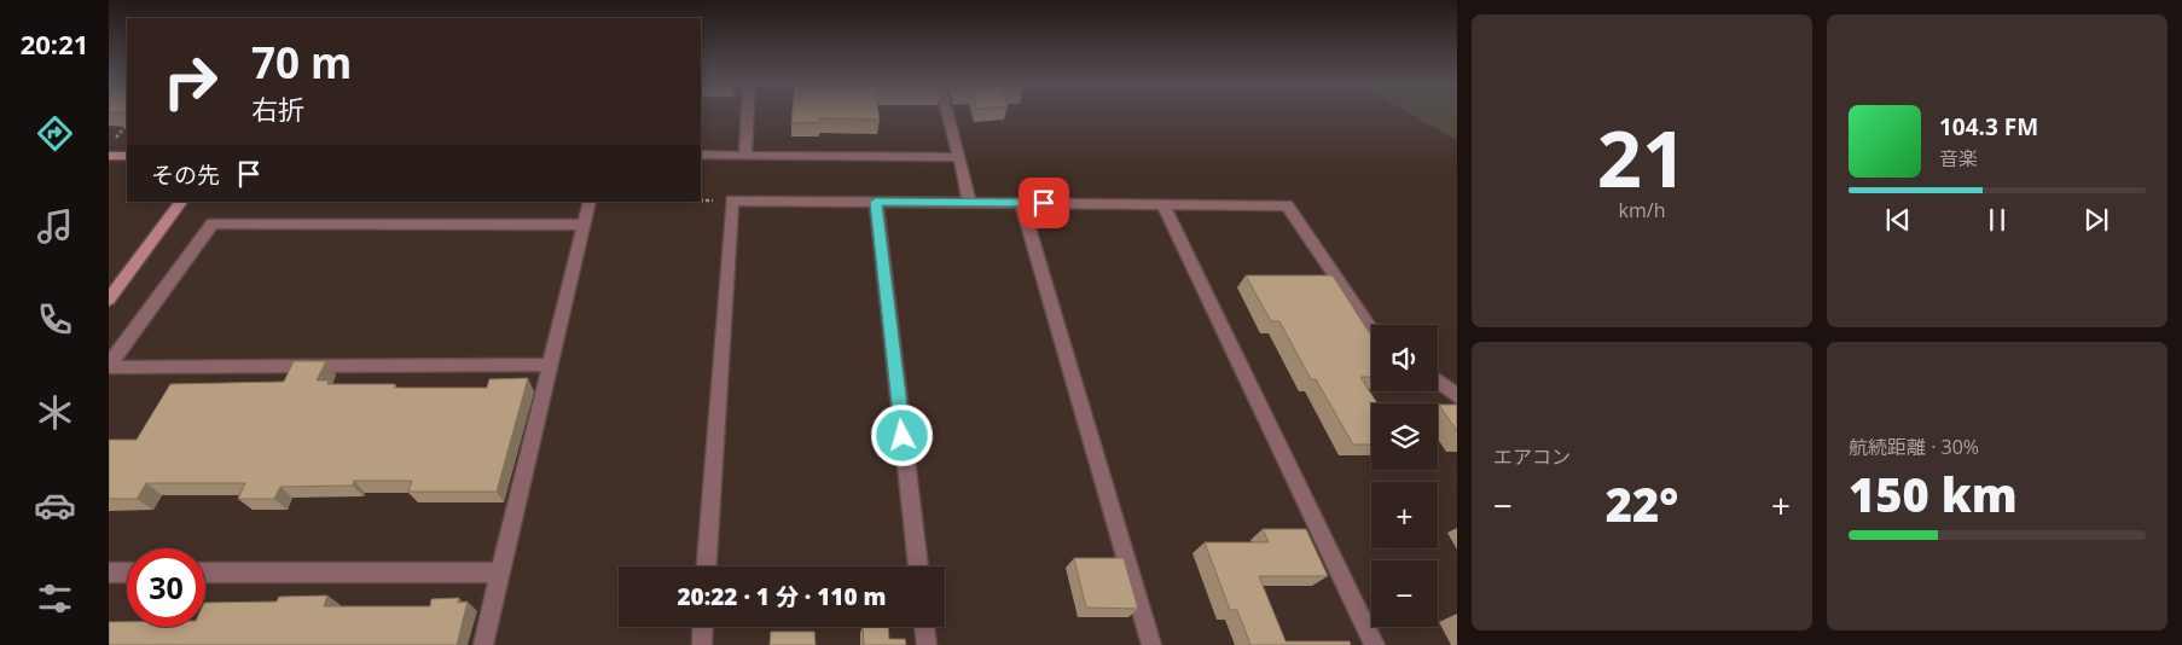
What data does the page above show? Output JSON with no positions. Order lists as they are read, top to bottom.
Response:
{
  "page": {
    "tabs": "20:21",
    "tile": [
      ["21", "km/h"],
      "エアコン",
      ["航続距離 · 30%", "150 km"]
    ],
    "turn": ["70 m", "右折"],
    "song": ["104.3 FM", "音楽"],
    "then": "その先",
    "map_buttons": ["+", "−"],
    "heat": ["−", "22°", "+"],
    "limit": "30",
    "trip": "20:22 · 1 分 · 110 m"
  }
}
